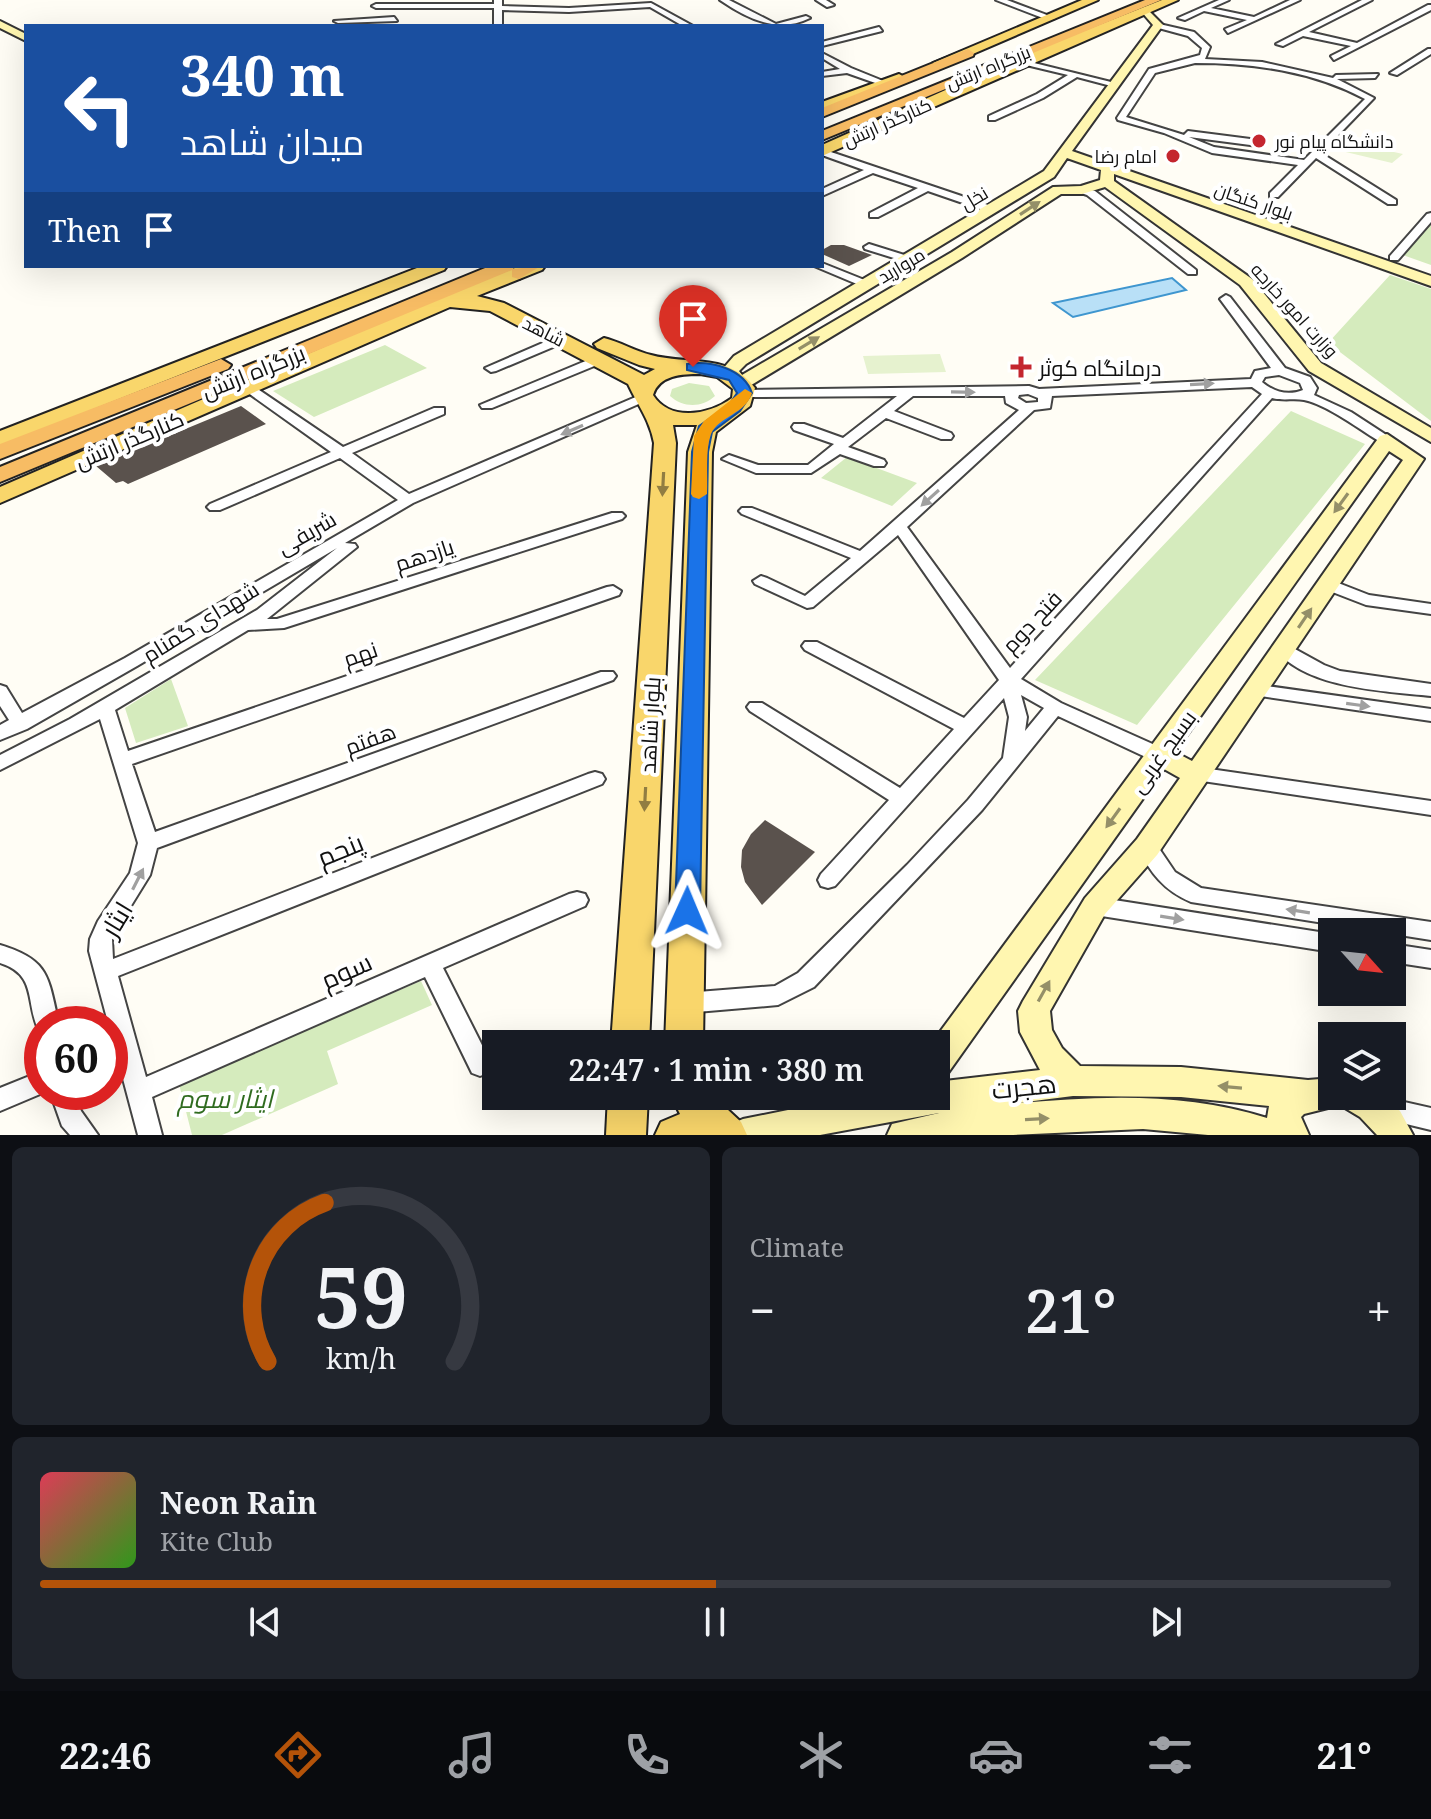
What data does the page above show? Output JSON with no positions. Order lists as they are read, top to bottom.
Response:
{
  "streets": {
    "highway": ["بزرگراه ارتش"],
    "main road": [
      "کنارگذر ارتش",
      "نخل",
      "بلوار کنگان",
      "مروارید",
      "وزارت امور خارجه",
      "شاهد",
      "بلوار شاهد",
      "بسیج غربی",
      "هجرت"
    ],
    "street": [
      "شریفی",
      "یازدهم",
      "شهدای گمنام",
      "فتح دوم",
      "نهم",
      "هفتم",
      "پنجم",
      "ایثار",
      "سوم"
    ]
  },
  "crossings": [
    ["بزرگراه ارتش", "کنارگذر ارتش"],
    ["بزرگراه ارتش", "شاهد"],
    ["کنارگذر ارتش", "شاهد"],
    ["نخل", "بلوار کنگان"],
    ["بلوار کنگان", "مروارید"],
    ["بلوار کنگان", "وزارت امور خارجه"],
    ["مروارید", "وزارت امور خارجه"],
    ["مروارید", "شاهد"],
    ["مروارید", "بلوار شاهد"],
    ["شاهد", "بلوار شاهد"],
    ["شریفی", "شهدای گمنام"],
    ["یازدهم", "شهدای گمنام"],
    ["هفتم", "ایثار"],
    ["بسیج غربی", "هجرت"],
    ["پنجم", "ایثار"],
    ["ایثار", "سوم"]
  ],
  "one_way": ["ایثار"],
  "parks": ["ایثار سوم"],
  "places": {
    "other": ["دانشگاه پیام نور", "امام رضا"],
    "health": ["درمانگاه کوثر"]
  },
  "north": "bottom right",
  "page": {
    "turn": ["340 m", "میدان شاهد"],
    "then": "Then",
    "limit": "60",
    "trip": "22:47 · 1 min · 380 m",
    "tile": "Climate",
    "heat": ["−", "21°", "+"],
    "song": ["Neon Rain", "Kite Club"],
    "tabs": ["22:46", "21°"],
    "gauge": ["59", "km/h"]
  }
}
